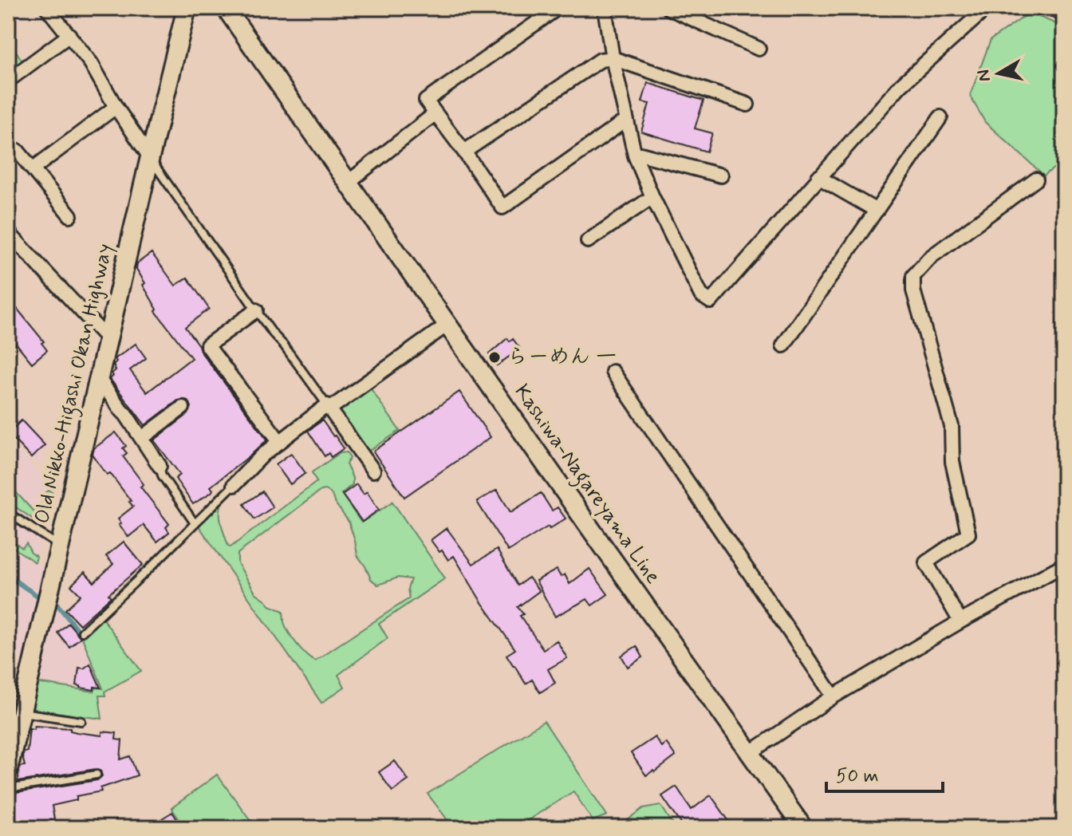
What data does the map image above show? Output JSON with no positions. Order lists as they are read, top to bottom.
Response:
{
  "streets": {
    "main road": ["Old Nikko-Higashi Okan Highway", "Kashiwa-Nagareyama Line"]
  },
  "places": ["らーめん 一"],
  "scale_bar": "50 m",
  "north": "left"
}
